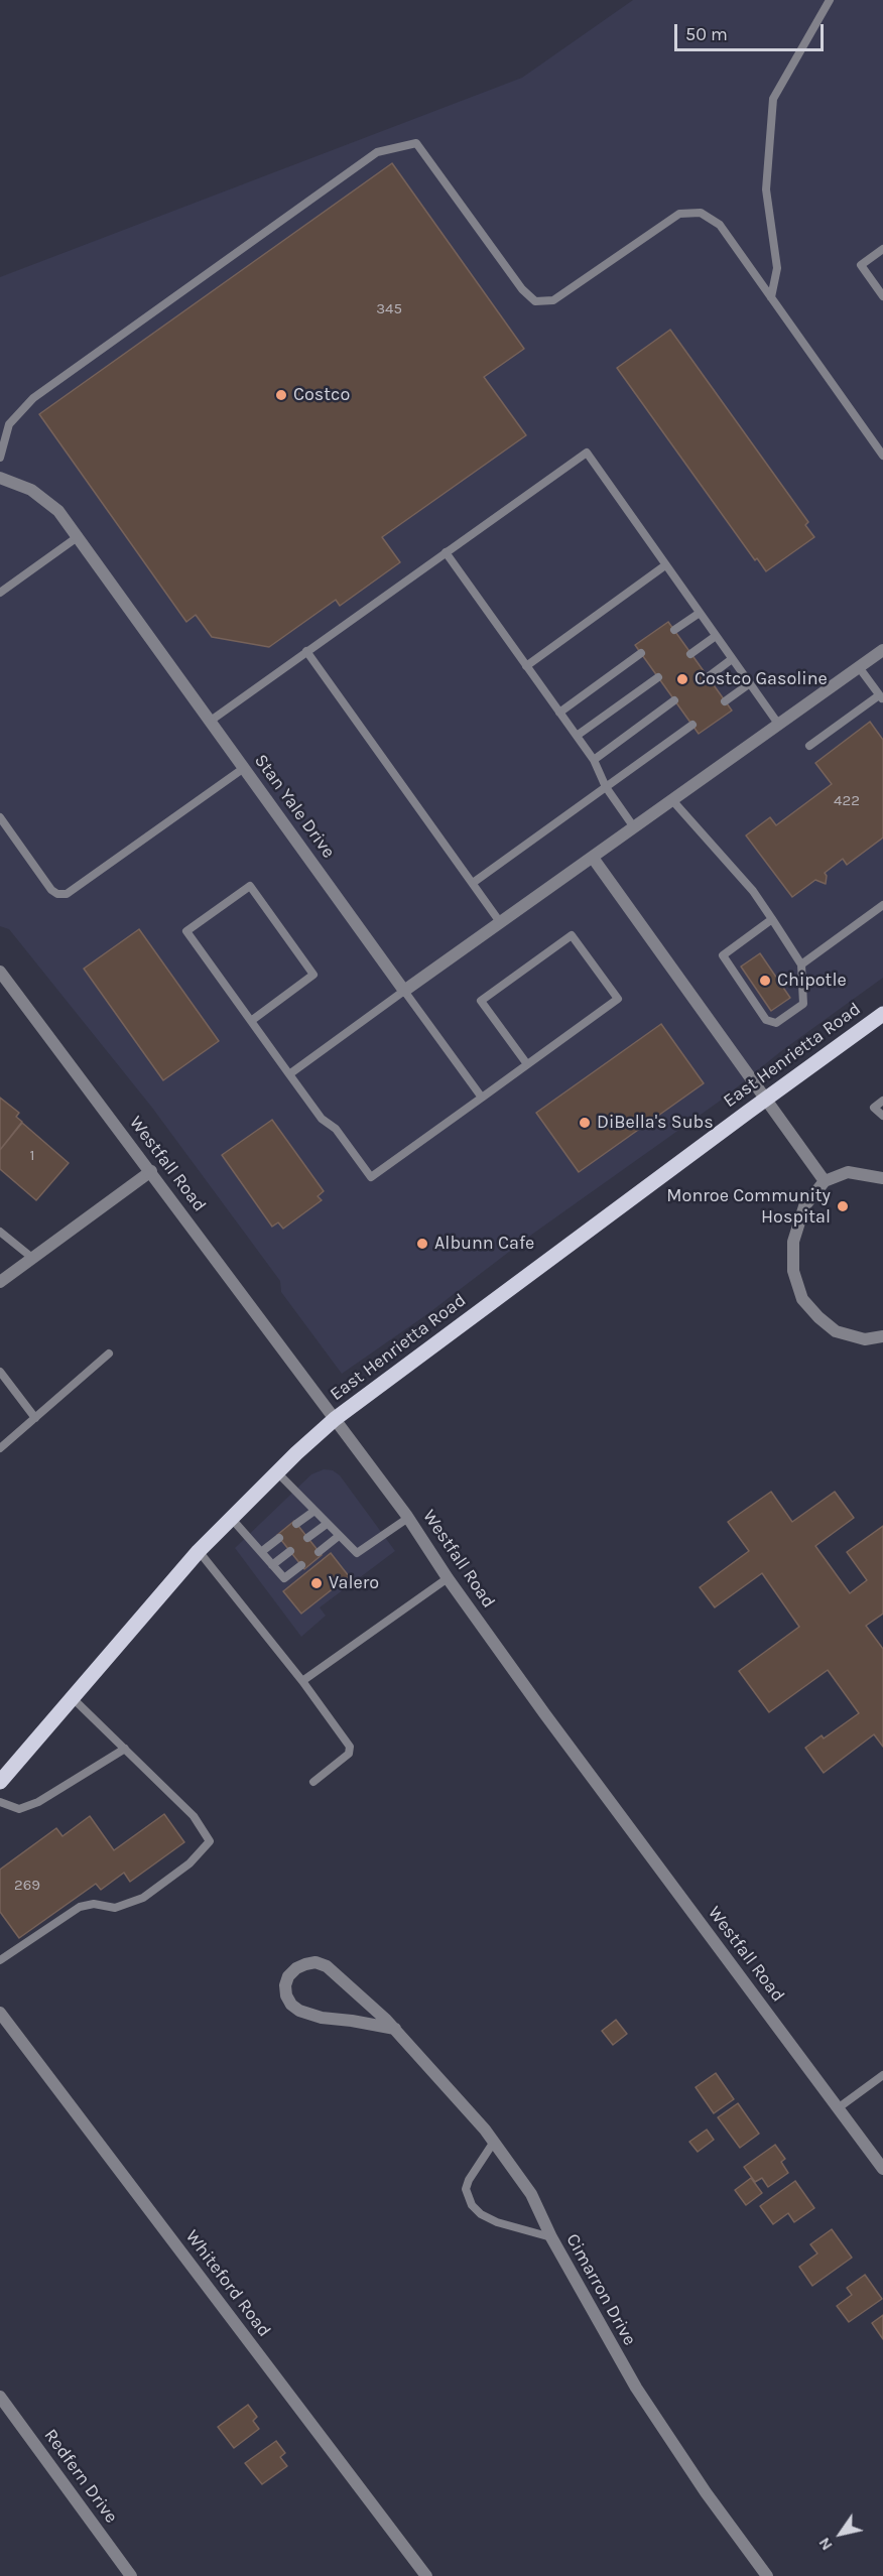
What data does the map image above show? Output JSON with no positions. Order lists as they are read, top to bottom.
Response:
{
  "streets": {
    "main road": ["East Henrietta Road"],
    "street": [
      "Stan Yale Drive",
      "Westfall Road",
      "Whiteford Road",
      "Cimarron Drive",
      "Redfern Drive"
    ]
  },
  "crossings": [
    ["East Henrietta Road", "Westfall Road"]
  ],
  "places": [
    "Costco",
    "Costco Gasoline",
    "Chipotle",
    "DiBella's Subs",
    "Monroe Community Hospital",
    "Albunn Cafe",
    "Valero"
  ],
  "house_numbers": [
    "345",
    "422",
    "1",
    "269"
  ],
  "scale_bar": "50 m",
  "north": "bottom left"
}
